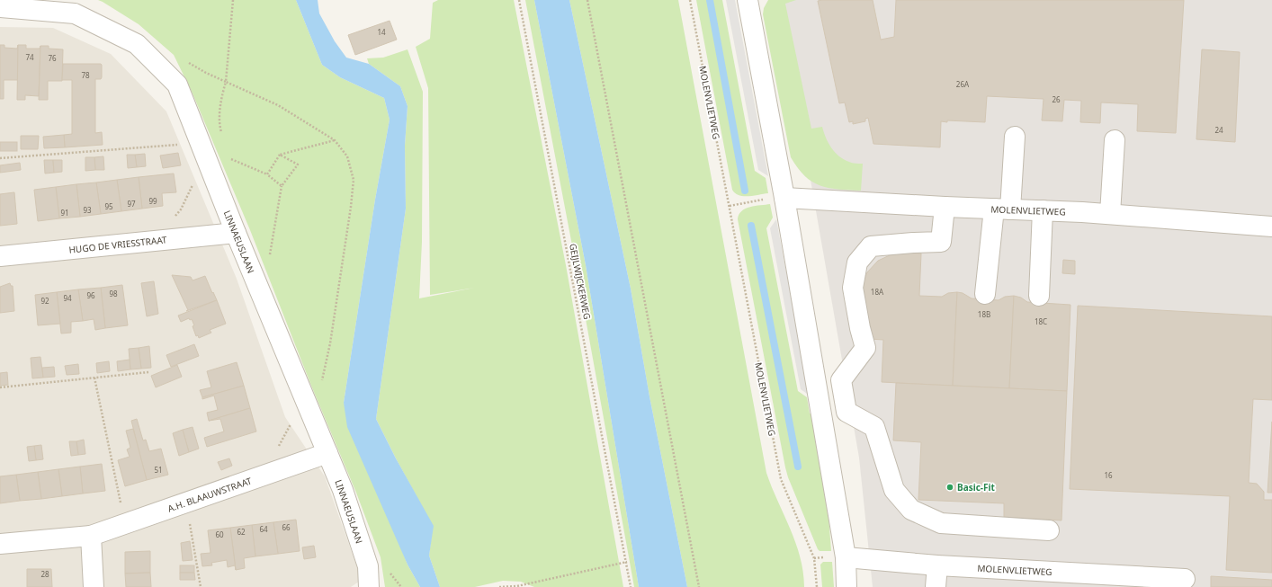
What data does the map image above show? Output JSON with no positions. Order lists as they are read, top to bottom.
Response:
{
  "streets": {
    "street": [
      "MOLENVLIETWEG",
      "LINNAEUSLAAN",
      "HUGO DE VRIESSTRAAT",
      "A.H. BLAAUWSTRAAT"
    ],
    "path": ["GEIJLWIJCKERWEG"]
  },
  "crossings": [
    ["LINNAEUSLAAN", "HUGO DE VRIESSTRAAT"],
    ["LINNAEUSLAAN", "A.H. BLAAUWSTRAAT"]
  ],
  "places": ["Basic-Fit"],
  "house_numbers": [
    "14",
    "74",
    "76",
    "78",
    "26A",
    "26",
    "24",
    "99",
    "97",
    "95",
    "93",
    "91",
    "18A",
    "98",
    "96",
    "94",
    "92",
    "18B",
    "18C",
    "51",
    "16",
    "66",
    "64",
    "62",
    "60",
    "28"
  ]
}
